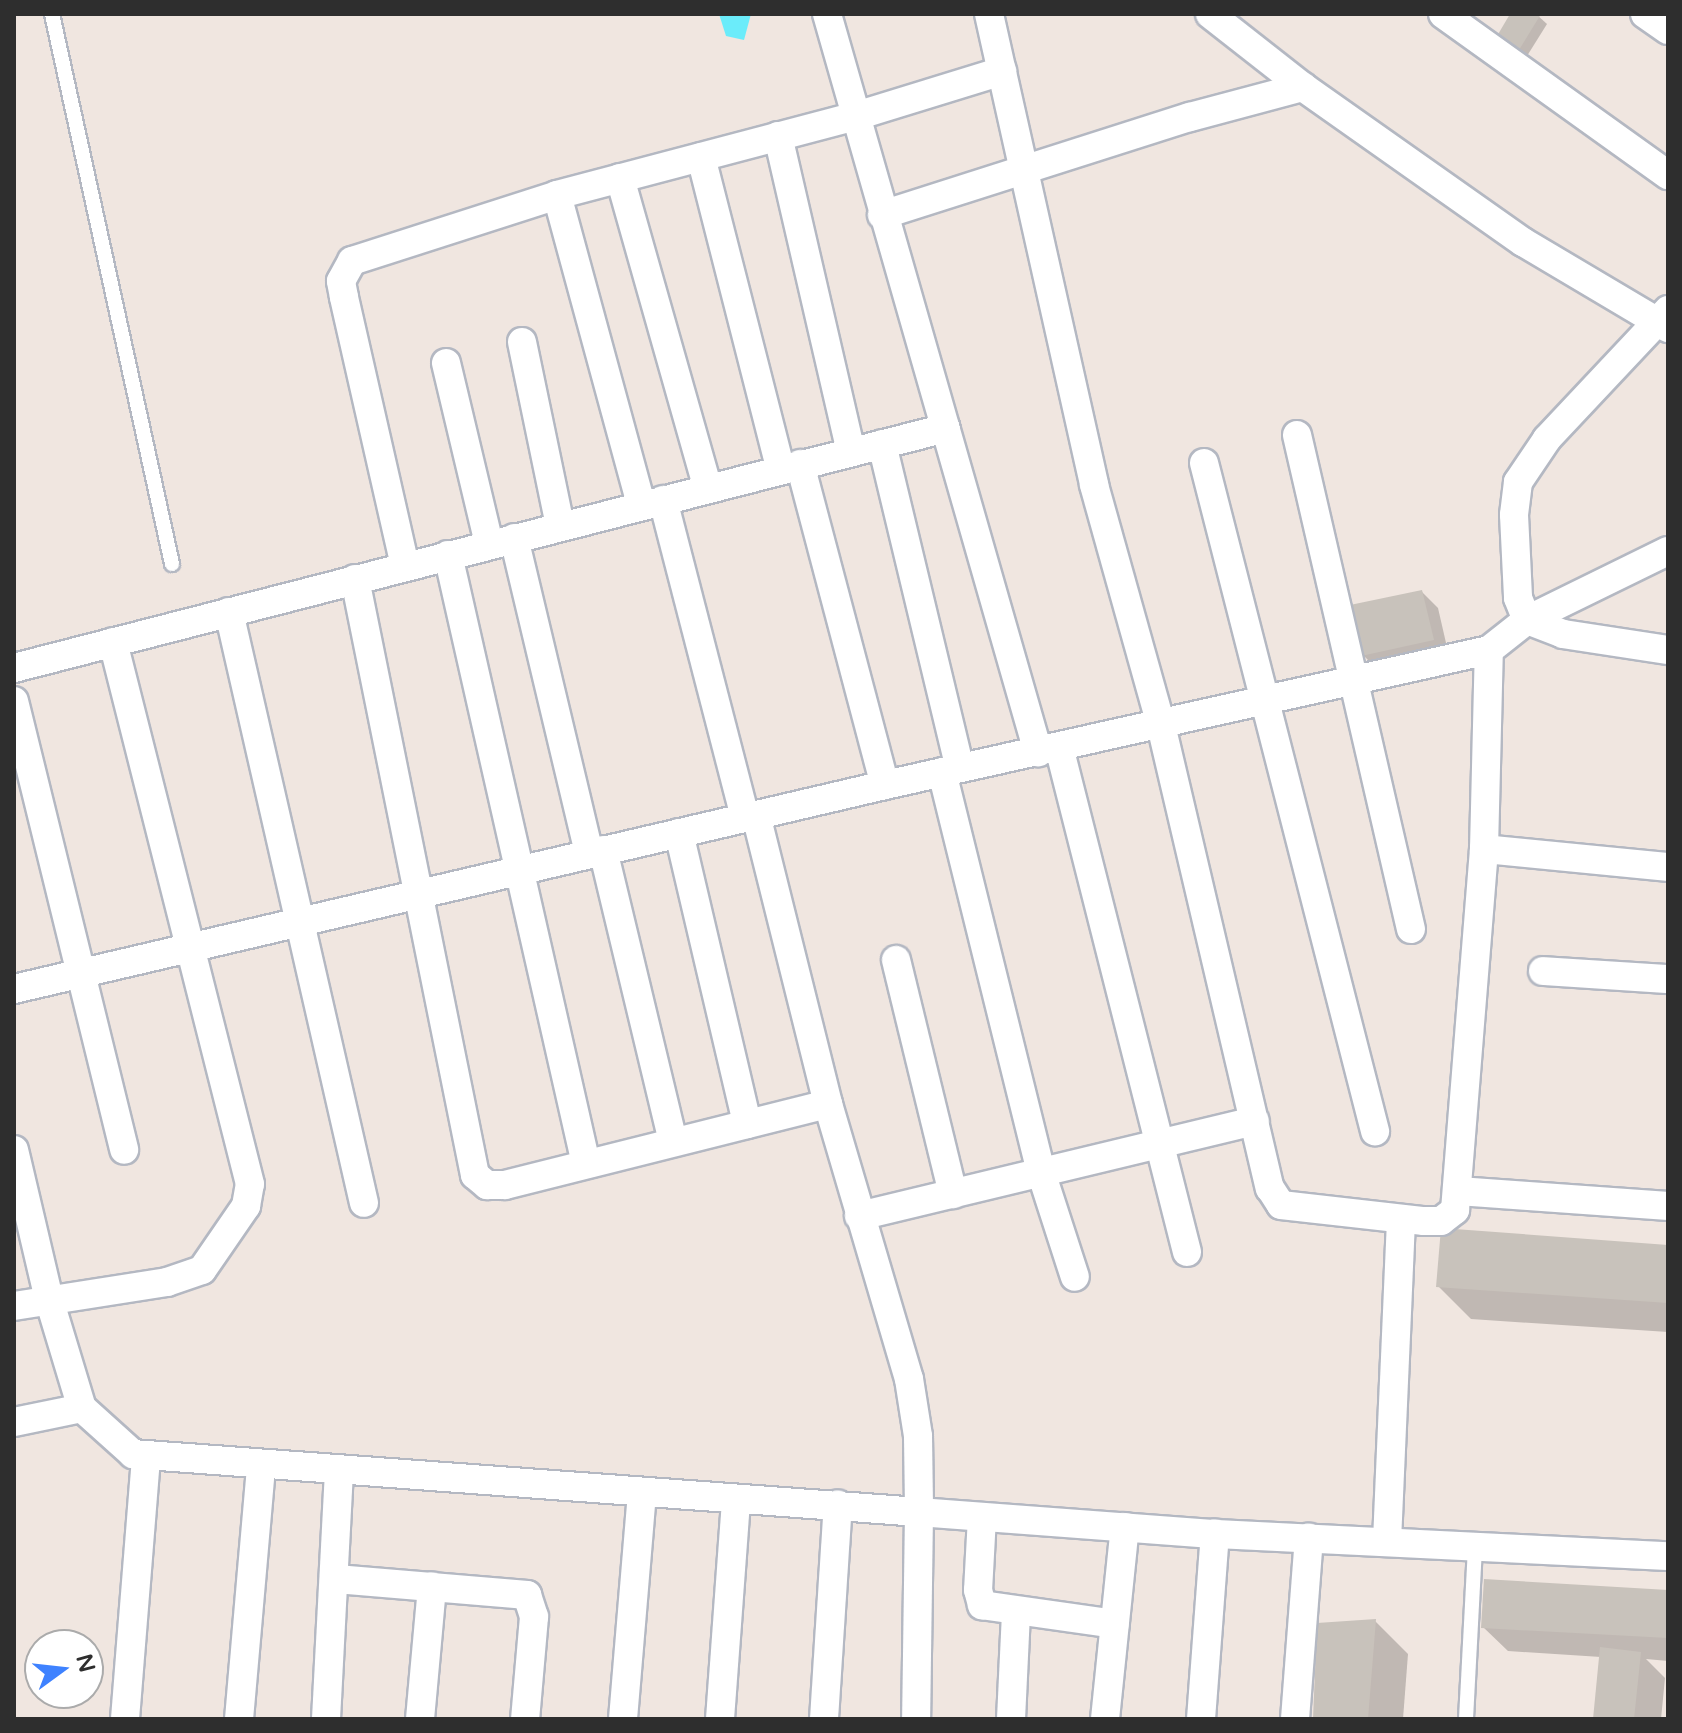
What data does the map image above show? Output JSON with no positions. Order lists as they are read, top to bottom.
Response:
{
  "north": "right"
}
